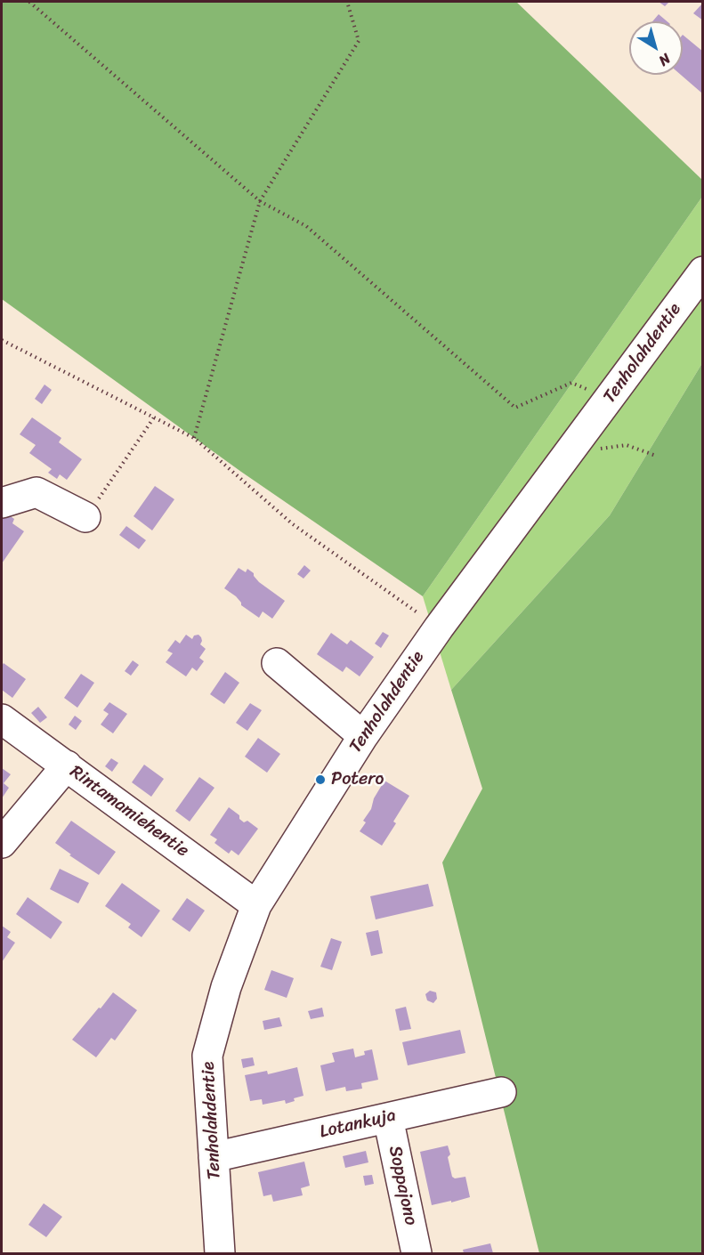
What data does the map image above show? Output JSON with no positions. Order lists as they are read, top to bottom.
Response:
{
  "streets": {
    "street": [
      "Tenholahdentie",
      "Rintamamiehentie",
      "Lotankuja",
      "Soppajono"
    ]
  },
  "crossings": [
    ["Tenholahdentie", "Rintamamiehentie"],
    ["Tenholahdentie", "Lotankuja"],
    ["Lotankuja", "Soppajono"]
  ],
  "places": ["Potero"],
  "north": "bottom right"
}
